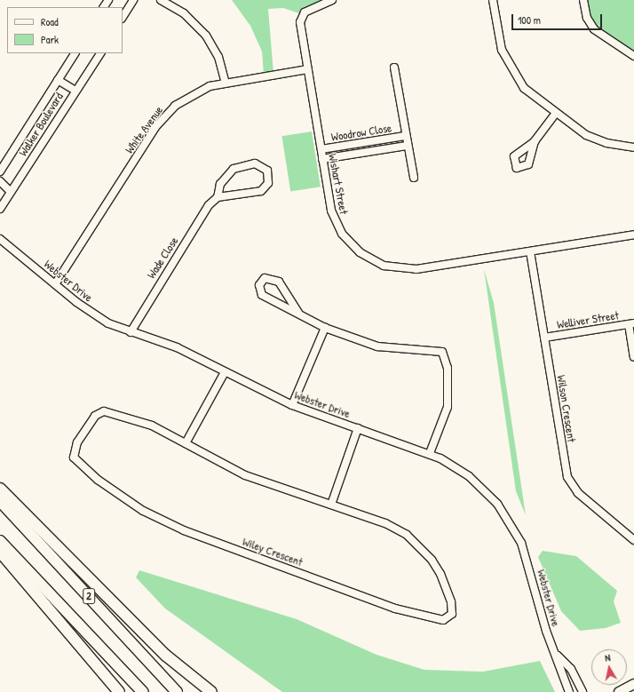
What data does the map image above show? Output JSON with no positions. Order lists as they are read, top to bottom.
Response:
{
  "streets": {
    "highway": ["2"],
    "street": [
      "Walker Boulevard",
      "White Avenue",
      "Woodrow Close",
      "Wishart Street",
      "Wade Close",
      "Webster Drive",
      "Welliver Street",
      "Wilson Crescent",
      "Wiley Crescent"
    ]
  },
  "crossings": [
    ["White Avenue", "Wishart Street"],
    ["White Avenue", "Webster Drive"],
    ["Woodrow Close", "Wishart Street"],
    ["Wishart Street", "Wilson Crescent"],
    ["Wade Close", "Webster Drive"],
    ["Welliver Street", "Wilson Crescent"]
  ],
  "legend": ["Road", "Park"],
  "scale_bar": "100 m",
  "north": "top"
}
